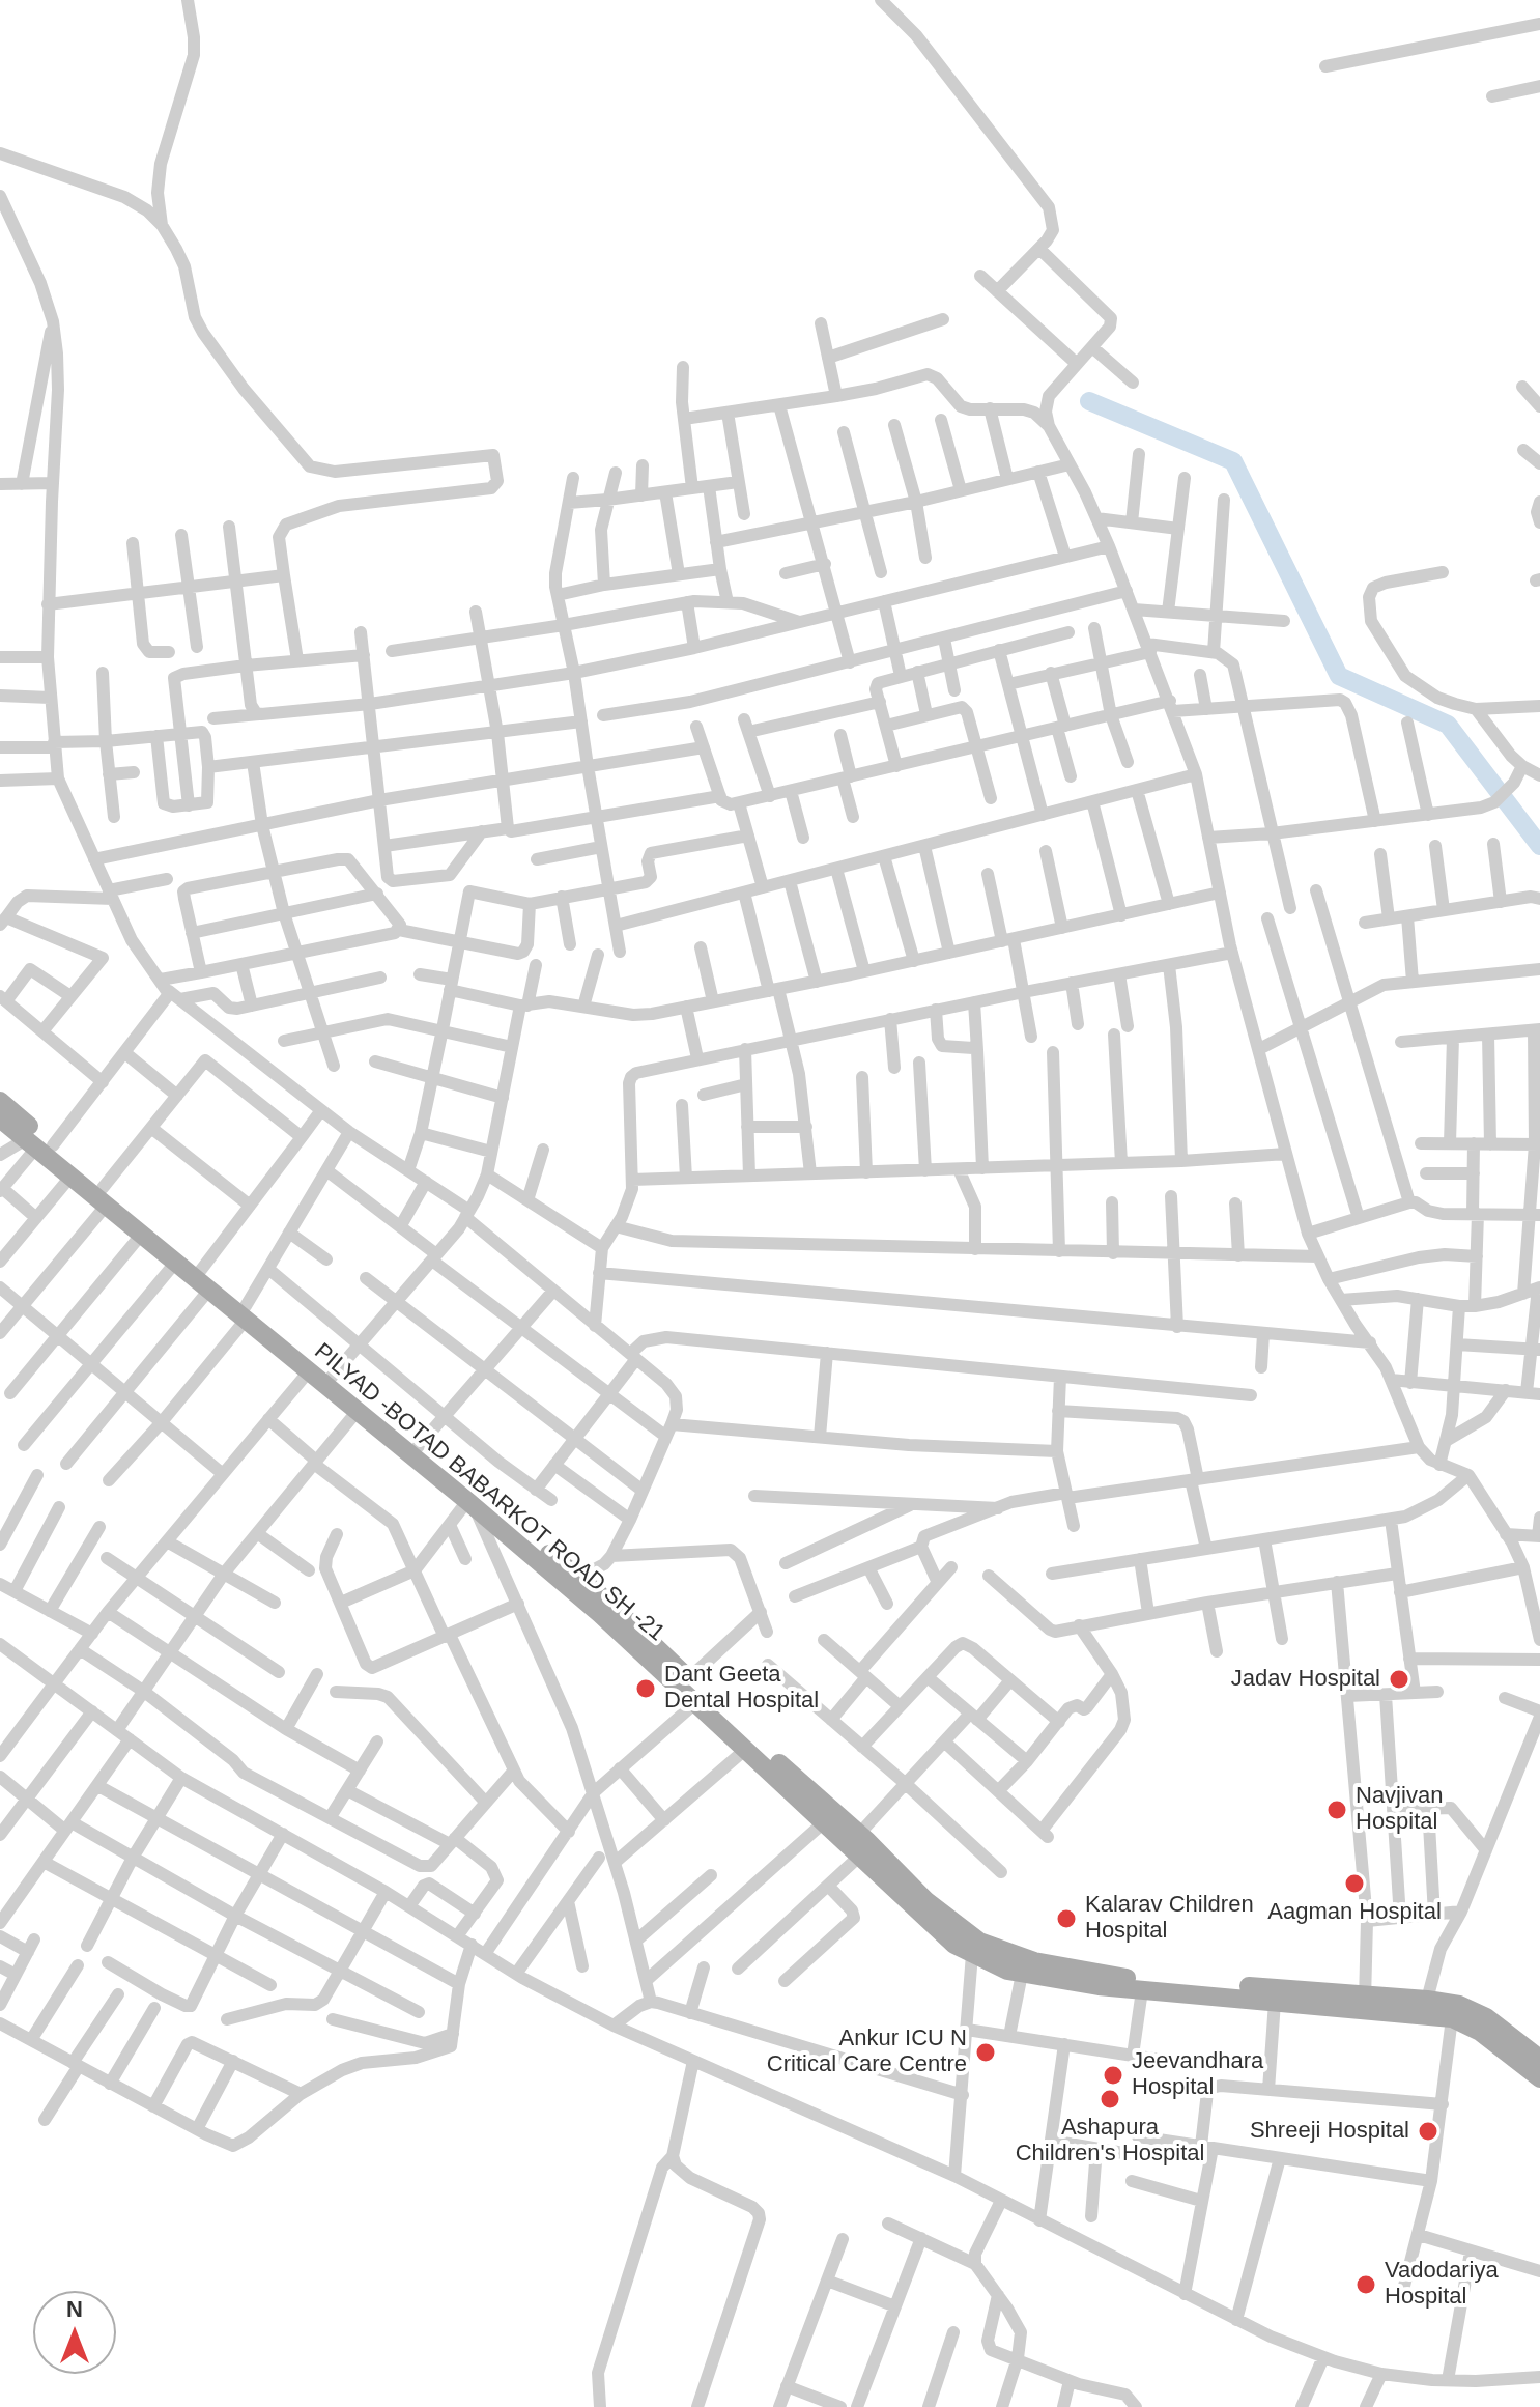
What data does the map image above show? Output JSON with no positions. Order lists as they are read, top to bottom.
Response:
{
  "streets": {
    "main road": ["PILYAD -BOTAD BABARKOT ROAD SH -21"]
  },
  "places": [
    "Jadav Hospital",
    "Dant Geeta Dental Hospital",
    "Navjivan Hospital",
    "Aagman Hospital",
    "Kalarav Children Hospital",
    "Ankur ICU N Critical Care Centre",
    "Jeevandhara Hospital",
    "Ashapura Children's Hospital",
    "Shreeji Hospital",
    "Vadodariya Hospital"
  ],
  "north": "top"
}
